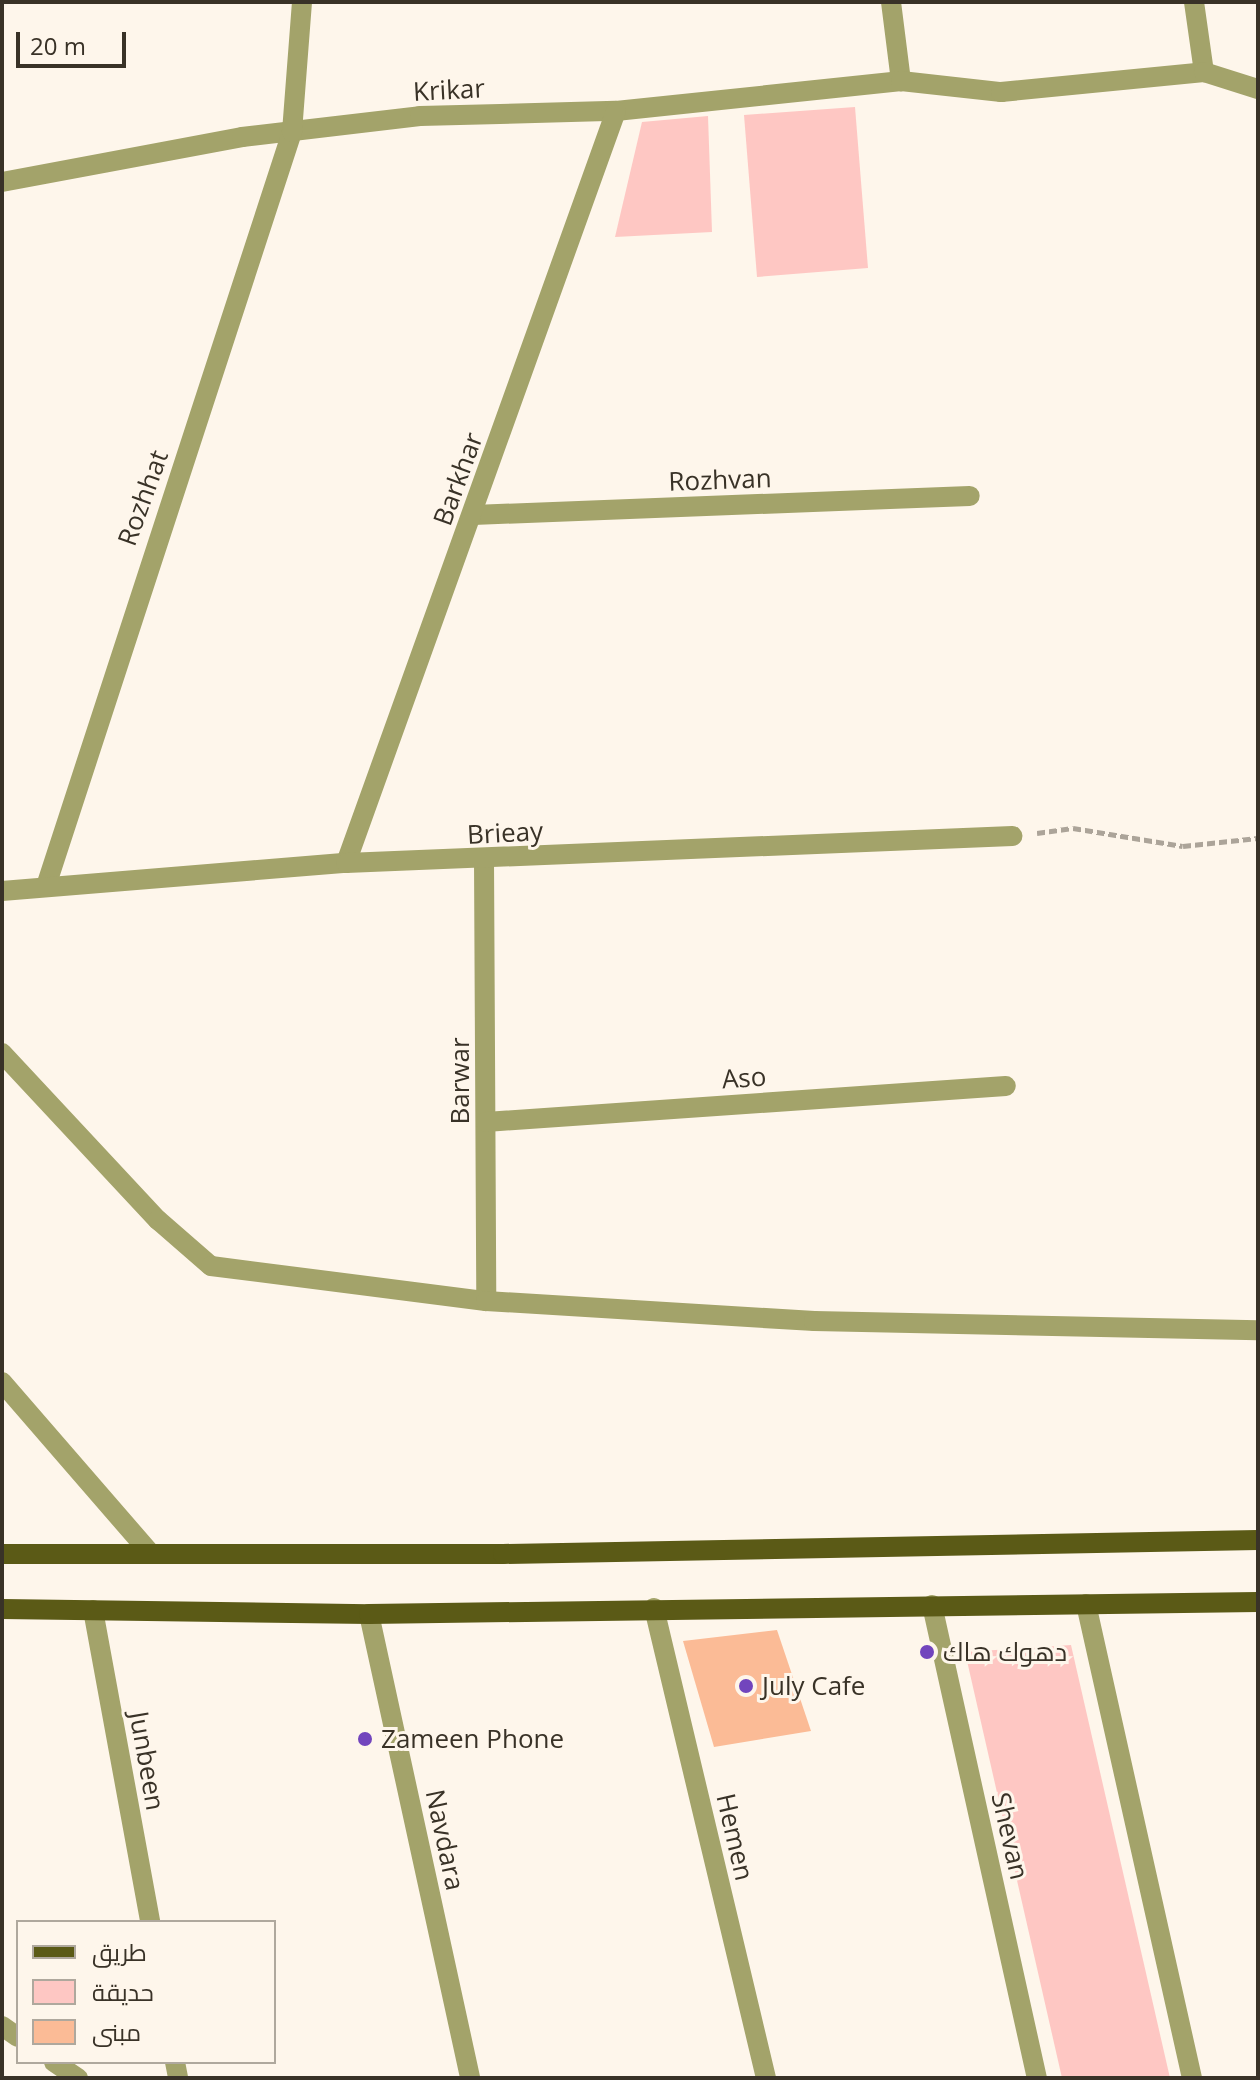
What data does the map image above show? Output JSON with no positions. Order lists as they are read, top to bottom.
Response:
{
  "streets": {
    "street": [
      "Krikar",
      "Barkhar",
      "Rozhvan",
      "Rozhhat",
      "Brieay",
      "Aso",
      "Barwar",
      "Junbeen",
      "Shevan",
      "Hemen",
      "Navdara"
    ]
  },
  "crossings": [
    ["Krikar", "Barkhar"],
    ["Krikar", "Rozhhat"],
    ["Barkhar", "Rozhvan"],
    ["Barkhar", "Brieay"],
    ["Rozhhat", "Brieay"],
    ["Brieay", "Barwar"],
    ["Aso", "Barwar"]
  ],
  "places": ["دهوك هاك", "July Cafe", "Zameen Phone"],
  "legend": ["طريق", "حديقة", "مبنى"],
  "scale_bar": "20 m"
}
